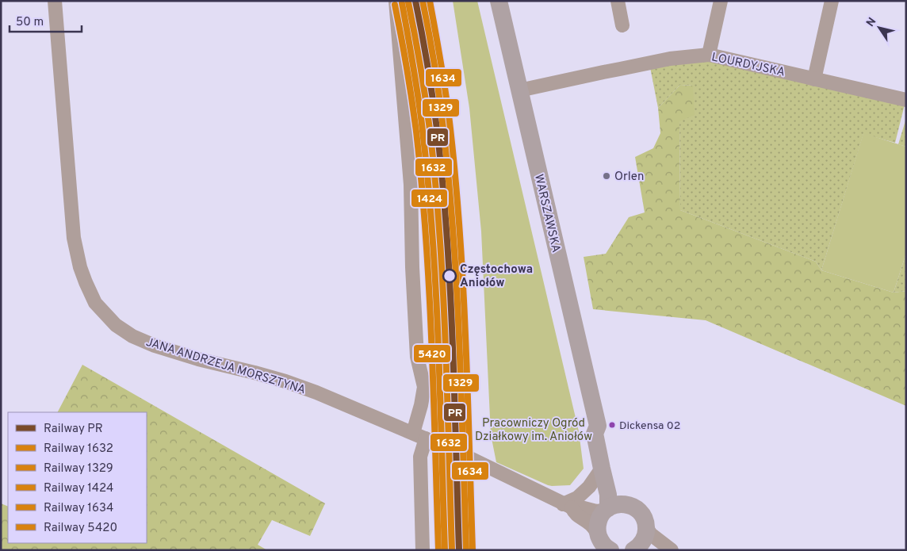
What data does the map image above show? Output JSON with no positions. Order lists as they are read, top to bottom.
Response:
{
  "streets": {
    "main road": ["WARSZAWSKA"],
    "street": ["LOURDYJSKA", "JANA ANDRZEJA MORSZTYNA"]
  },
  "crossings": [
    ["LOURDYJSKA", "WARSZAWSKA"]
  ],
  "parks": ["Pracowniczy Ogród Działkowy im. Aniołów"],
  "places": ["Orlen", "Częstochowa Aniołów", "Dickensa 02"],
  "lines": [
    "rail line PR",
    "rail line 1329",
    "rail line 1634",
    "rail line 1632",
    "rail line 1424",
    "rail line 5420"
  ],
  "legend": [
    "Railway PR",
    "Railway 1632",
    "Railway 1329",
    "Railway 1424",
    "Railway 1634",
    "Railway 5420"
  ],
  "scale_bar": "50 m",
  "north": "top left"
}
